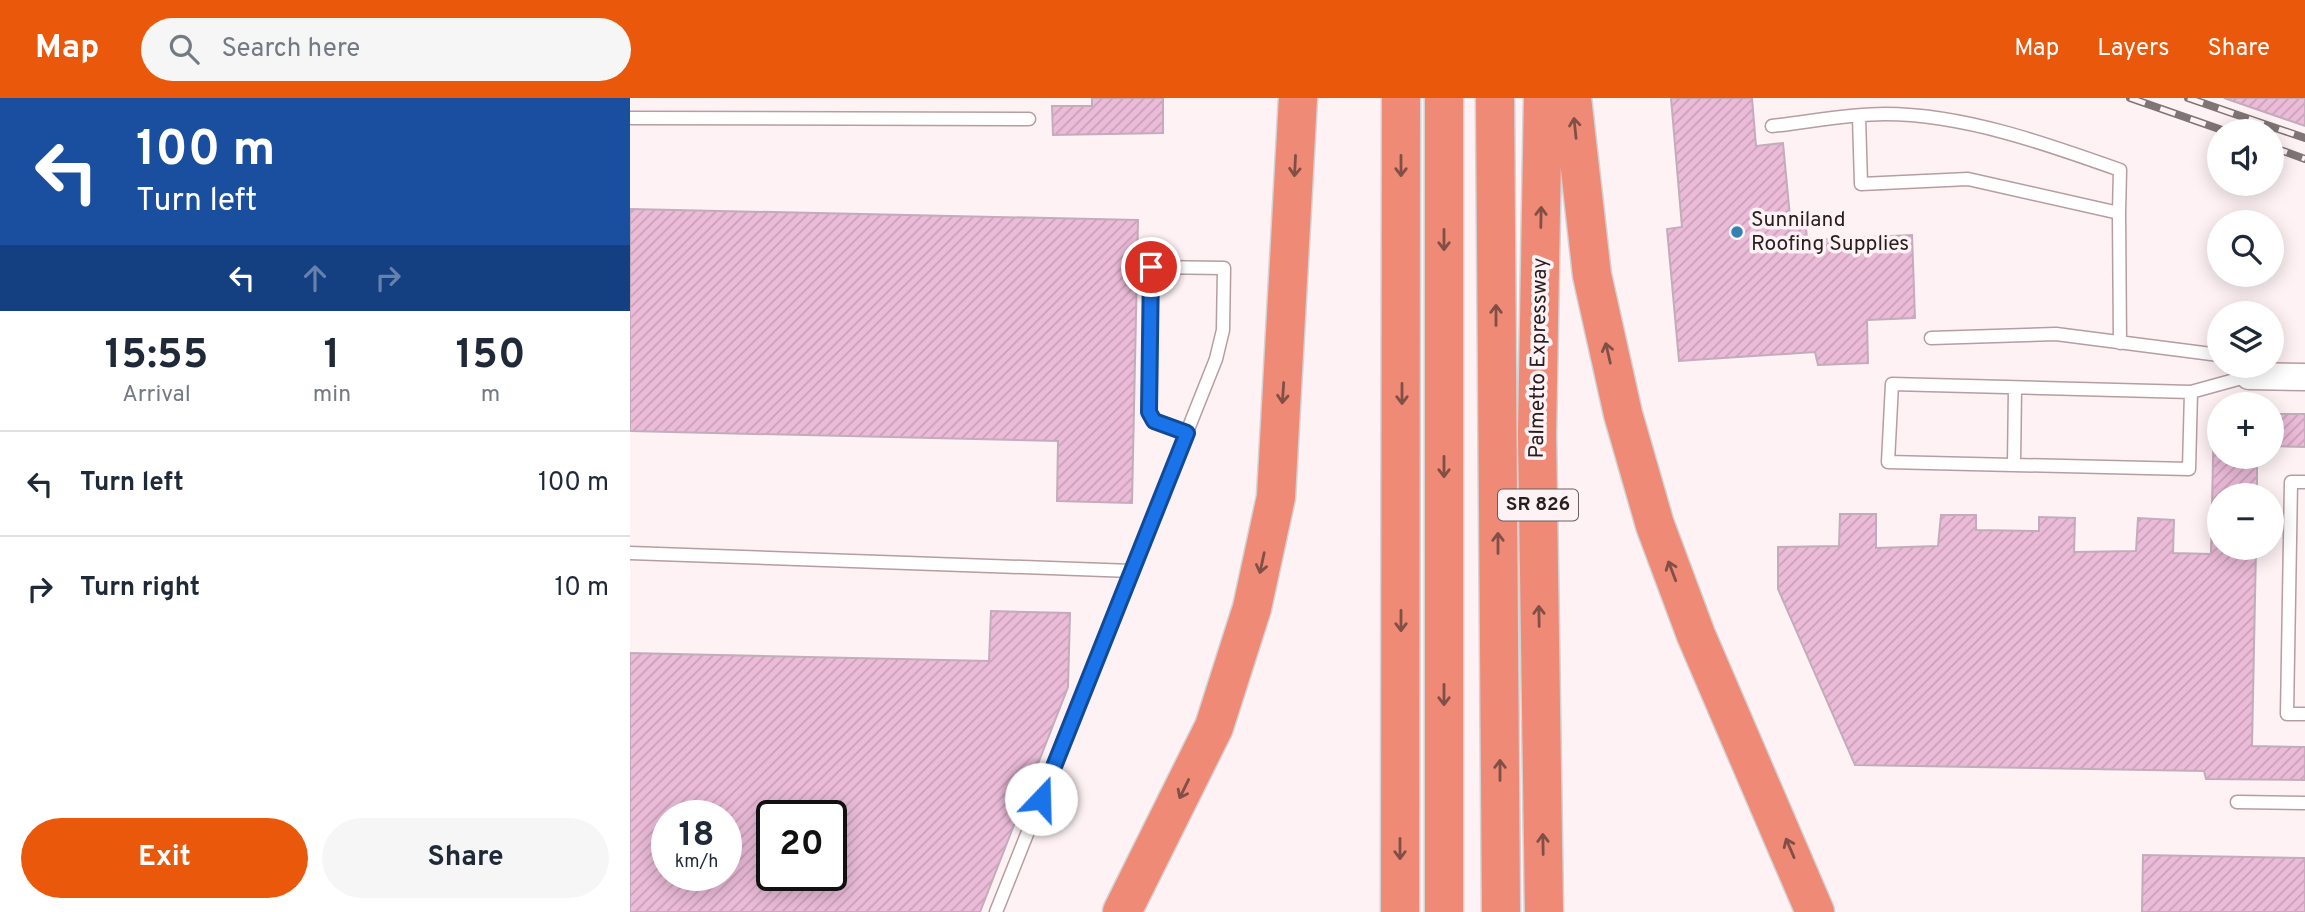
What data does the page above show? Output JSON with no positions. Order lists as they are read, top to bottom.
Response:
{
  "streets": {
    "highway": ["Palmetto Expressway", "SR 826"]
  },
  "places": ["Sunniland Roofing Supplies"],
  "page": {
    "header": "Map",
    "search": "Search here",
    "nav": ["Map", "Layers", "Share"],
    "turn": ["100 m", "Turn left"],
    "map_buttons": ["+", "−"],
    "eta": [
      "15:55",
      "Arrival",
      "1",
      "min",
      "150",
      "m"
    ],
    "list": [
      {
        "name": "Turn left",
        "value": "100 m"
      },
      {
        "name": "Turn right",
        "value": "10 m"
      }
    ],
    "speed": "18 km/h",
    "limit": "20",
    "buttons": ["Exit", "Share"]
  }
}
